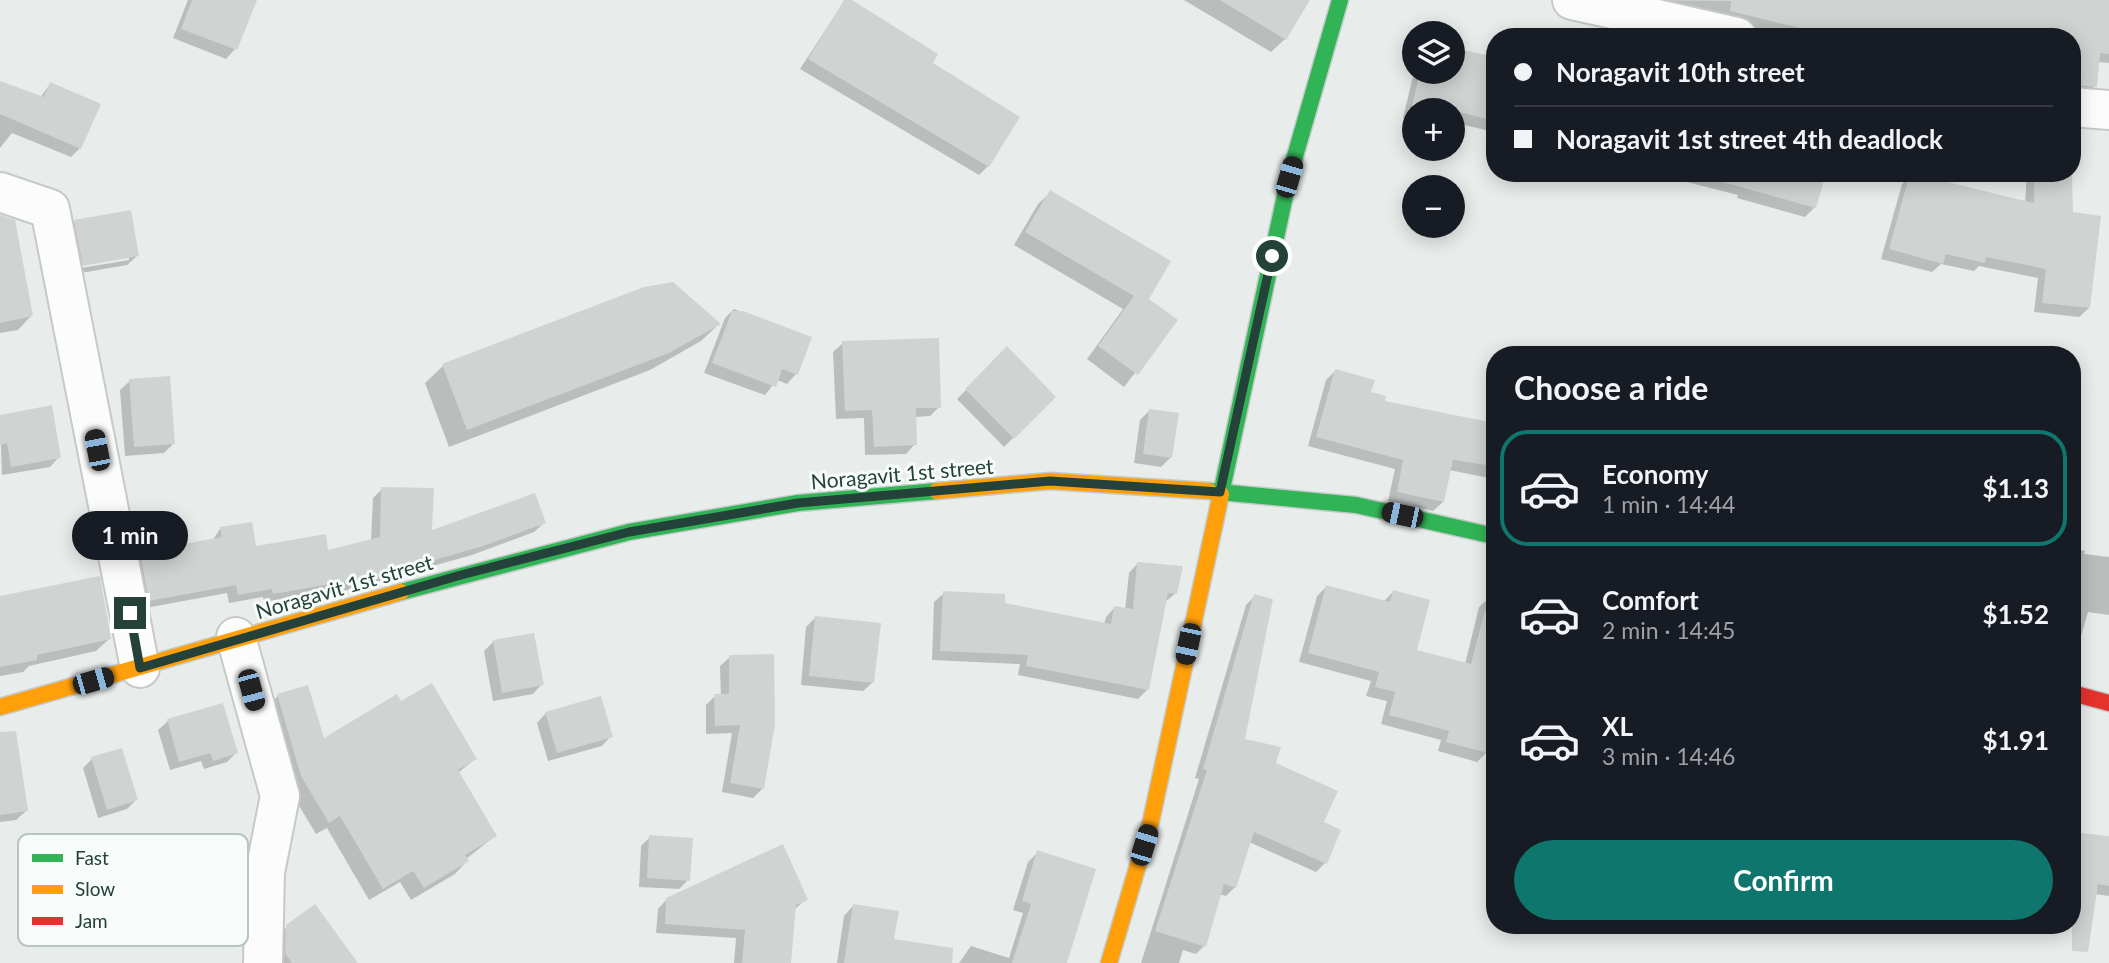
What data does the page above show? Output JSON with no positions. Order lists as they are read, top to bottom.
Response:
{
  "streets": {
    "main road": ["Noragavit 1st street"]
  },
  "legend": ["Fast", "Slow", "Jam"],
  "page": {
    "map_buttons": ["+", "−"],
    "banner": ["Noragavit 10th street", "Noragavit 1st street 4th deadlock"],
    "heading": "Choose a ride",
    "list": [
      {
        "name": "Economy",
        "note": "1 min · 14:44",
        "value": "$1.13"
      },
      {
        "name": "Comfort",
        "note": "2 min · 14:45",
        "value": "$1.52"
      },
      {
        "name": "XL",
        "note": "3 min · 14:46",
        "value": "$1.91"
      }
    ],
    "bubble": "1 min",
    "buttons": "Confirm"
  }
}
